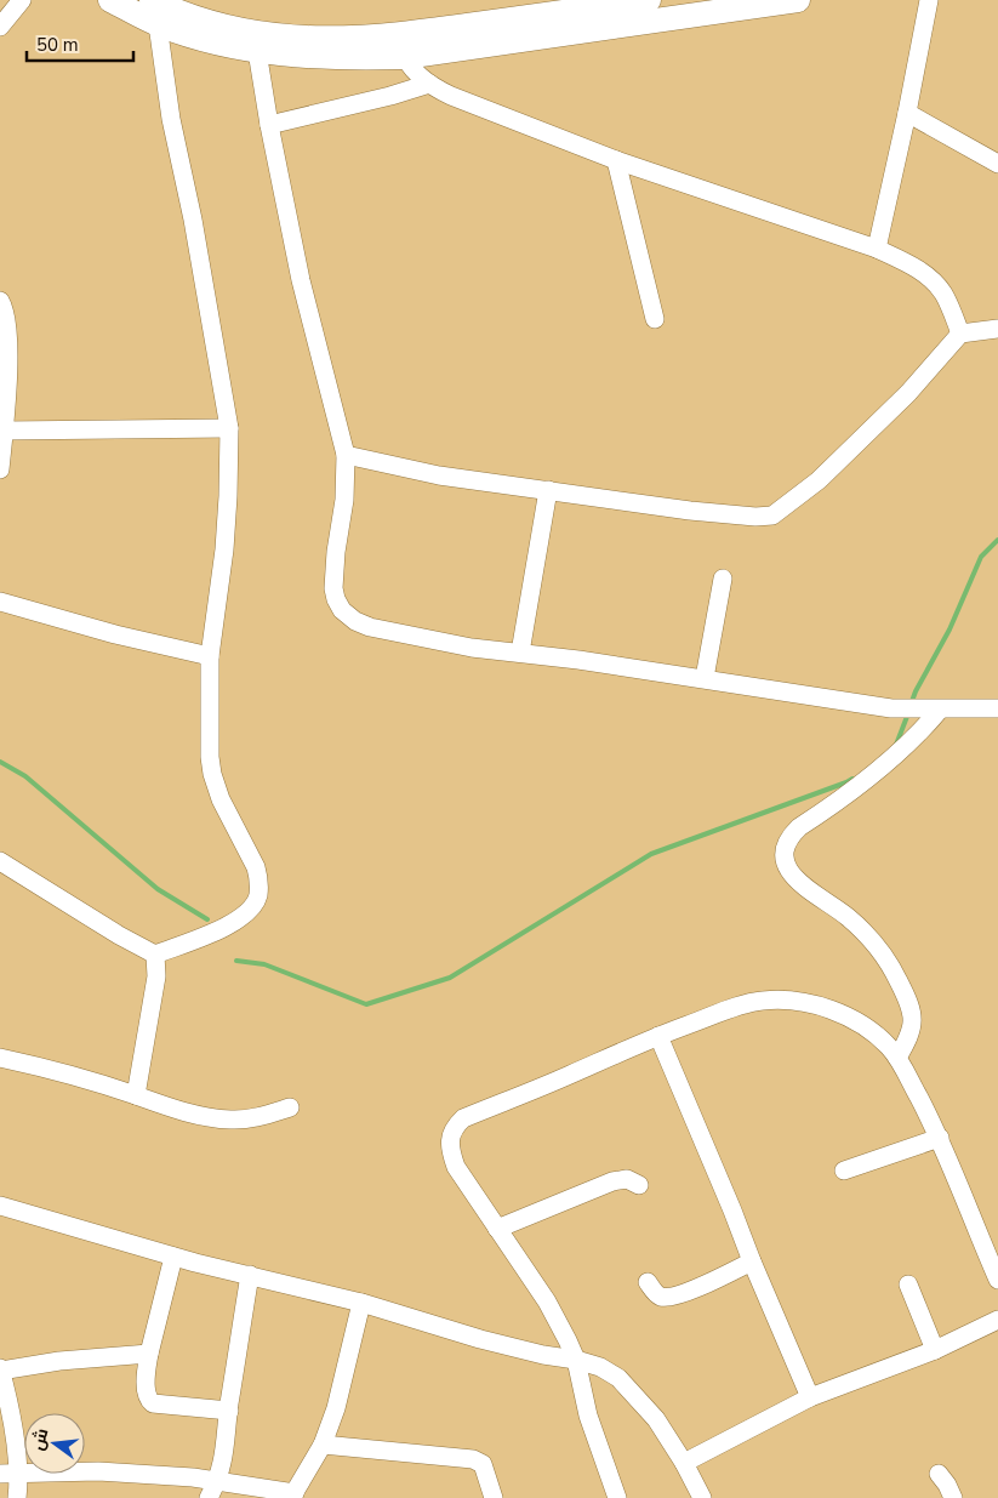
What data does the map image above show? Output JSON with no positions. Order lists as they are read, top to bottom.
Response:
{
  "scale_bar": "50 m",
  "north": "left"
}
